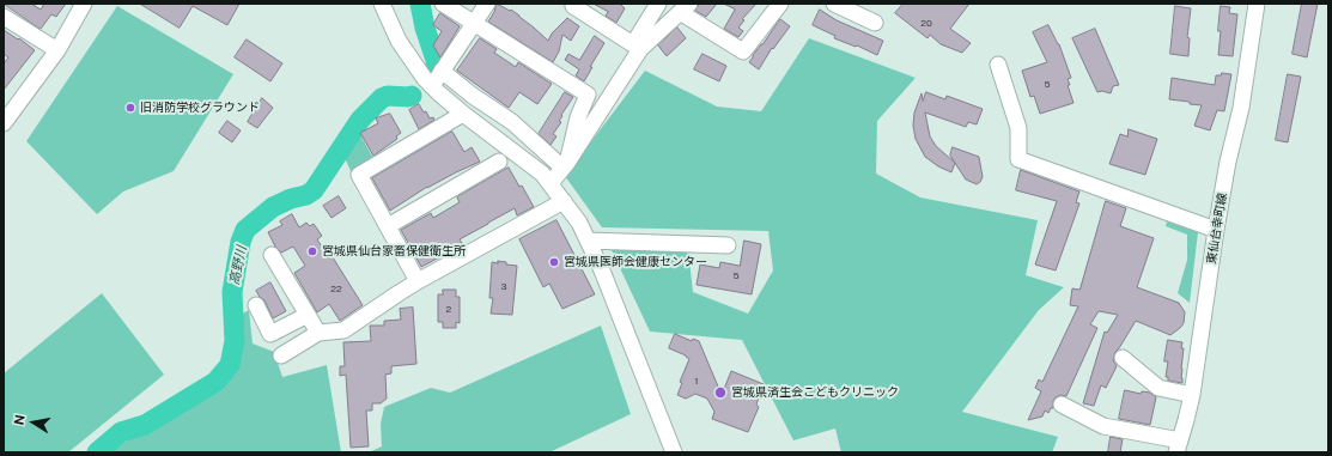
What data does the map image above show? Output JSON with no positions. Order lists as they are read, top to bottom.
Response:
{
  "streets": {
    "street": ["東仙台幸町線"]
  },
  "water": ["高野川"],
  "places": [
    "旧消防学校グラウンド",
    "宮城県仙台家畜保健衛生所",
    "宮城県医師会健康センター",
    "宮城県済生会こどもクリニック"
  ],
  "house_numbers": [
    "20",
    "5",
    "5",
    "3",
    "22",
    "2",
    "1"
  ],
  "north": "left"
}
